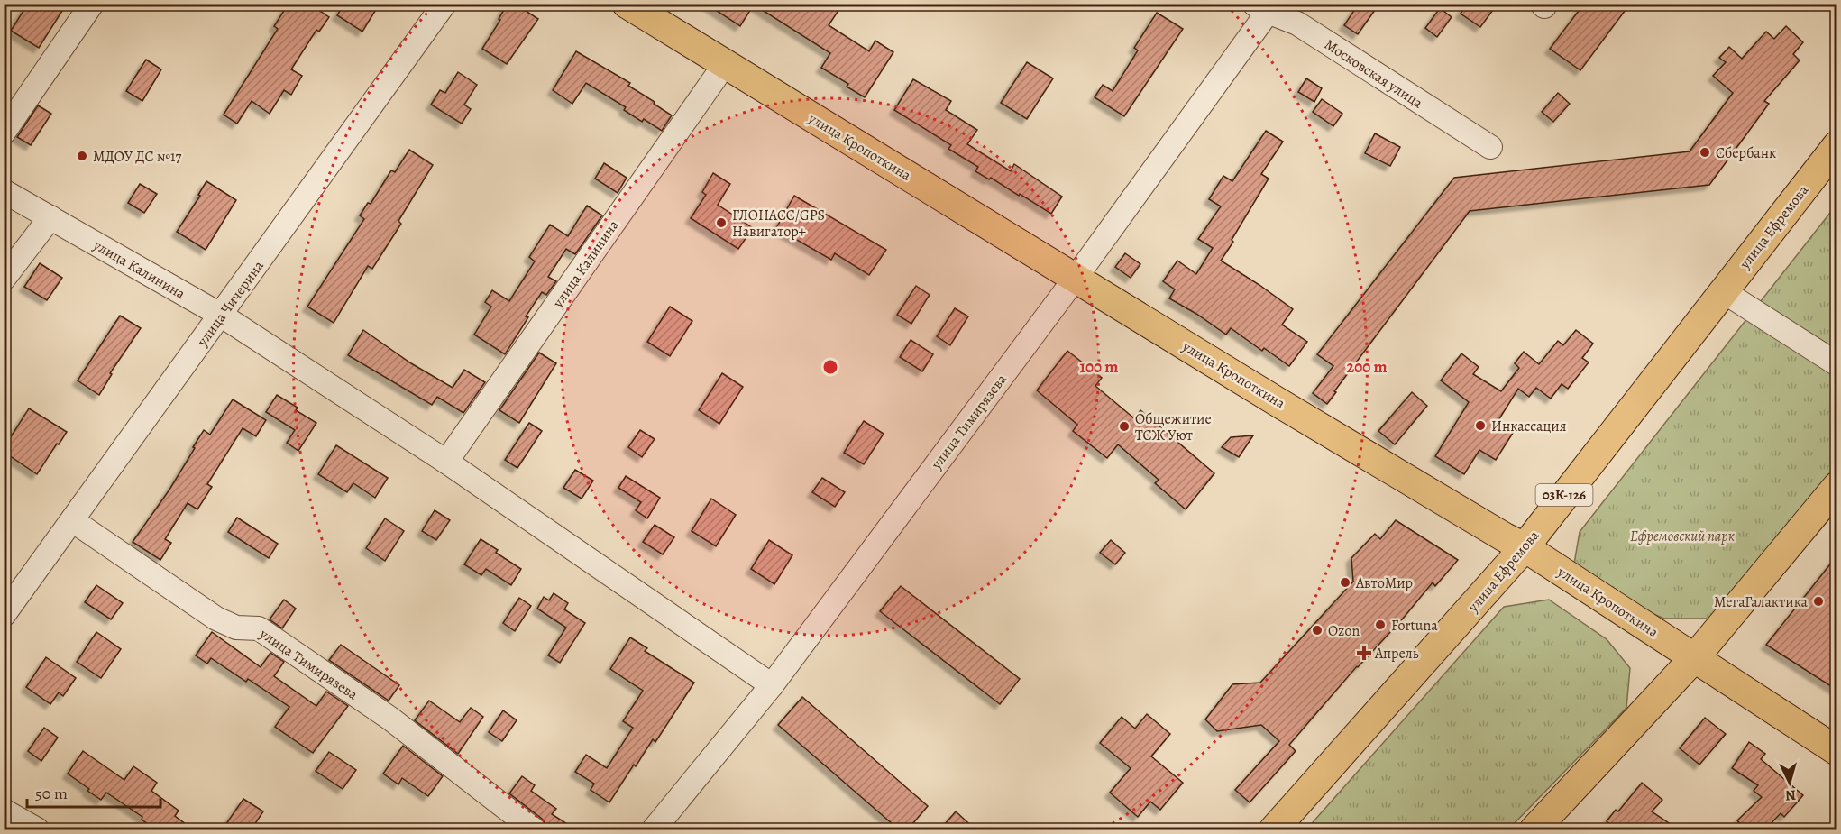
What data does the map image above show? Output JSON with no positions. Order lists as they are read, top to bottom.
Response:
{
  "streets": {
    "main road": ["улица Кропоткина", "улица Ефремова", "03К-126"],
    "street": [
      "Московская улица",
      "улица Калинина",
      "улица Чичерина",
      "улица Тимирязева"
    ]
  },
  "crossings": [
    ["Московская улица", "улица Тимирязева"],
    ["улица Кропоткина", "улица Ефремова"],
    ["улица Кропоткина", "улица Калинина"],
    ["улица Кропоткина", "улица Тимирязева"],
    ["улица Калинина", "улица Чичерина"],
    ["улица Калинина", "улица Тимирязева"],
    ["улица Чичерина", "улица Тимирязева"]
  ],
  "parks": ["Ефремовский парк"],
  "places": {
    "other": [
      "Сбербанк",
      "МДОУ ДС №17",
      "ГЛОНАСС/GPS Навигатор+",
      "Инкассация",
      "Общежитие ТСЖ Уют",
      "АвтоМир",
      "МегаГалактика",
      "Fortuna",
      "Ozon"
    ],
    "health": ["Апрель"]
  },
  "scale_bar": "50 m",
  "north": "bottom",
  "rings": ["100 m", "200 m"]
}
